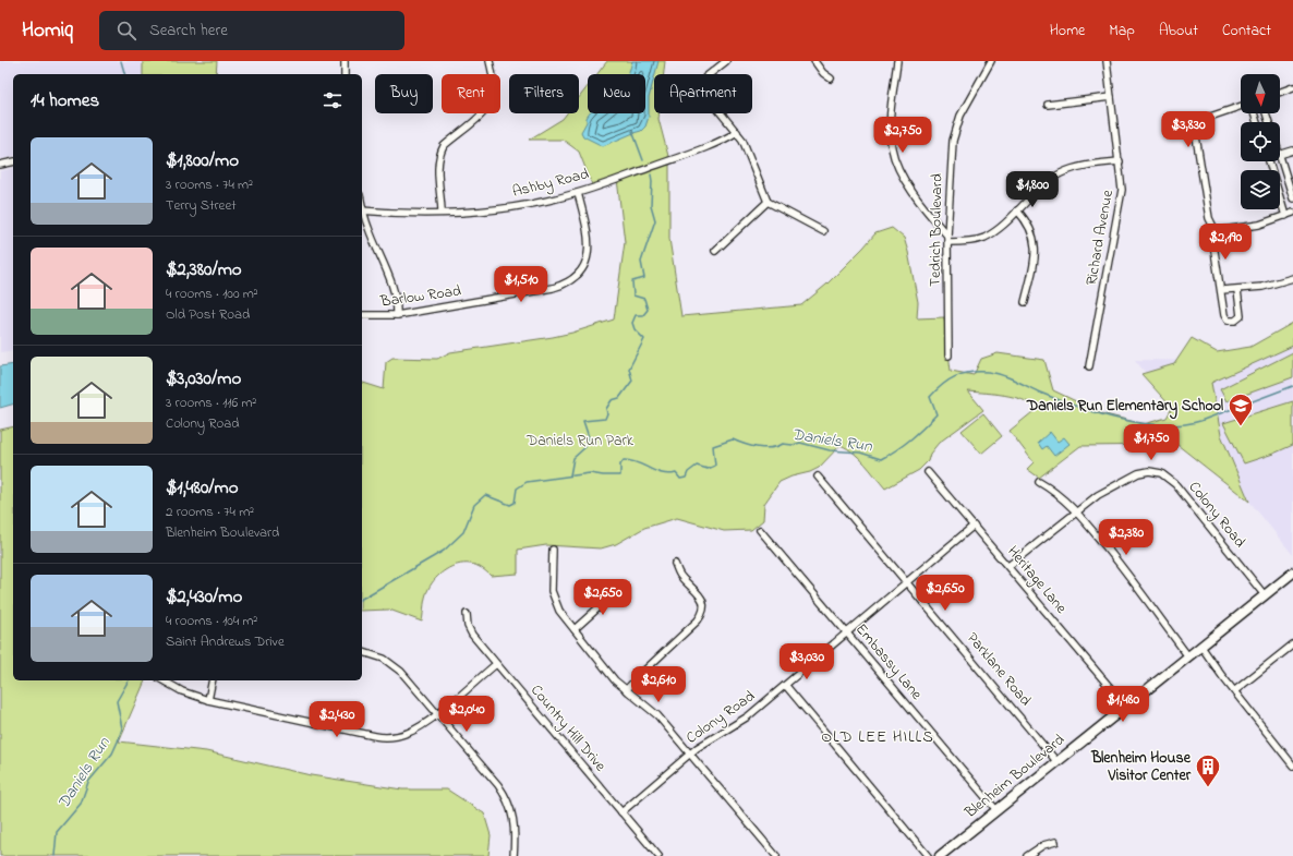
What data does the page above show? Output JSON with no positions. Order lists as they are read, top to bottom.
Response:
{
  "streets": {
    "main road": ["Blenheim Boulevard"],
    "street": [
      "Ashby Road",
      "Tedrich Boulevard",
      "Richard Avenue",
      "Barlow Road",
      "Colony Road",
      "Heritage Lane",
      "Embassy Lane",
      "Parklane Road",
      "Country Hill Drive"
    ]
  },
  "crossings": [
    ["Ashby Road", "Barlow Road"],
    ["Colony Road", "Heritage Lane"],
    ["Colony Road", "Embassy Lane"],
    ["Colony Road", "Parklane Road"],
    ["Colony Road", "Country Hill Drive"],
    ["Colony Road", "Blenheim Boulevard"],
    ["Heritage Lane", "Blenheim Boulevard"],
    ["Embassy Lane", "Blenheim Boulevard"],
    ["Parklane Road", "Blenheim Boulevard"]
  ],
  "districts": ["OLD LEE HILLS"],
  "water": ["Daniels Run"],
  "parks": ["Daniels Run Park"],
  "places": {
    "school or university": ["Daniels Run Elementary School"],
    "building": ["Blenheim House Visitor Center"]
  },
  "north": "bottom",
  "page": {
    "header": "Homiq",
    "search": "Search here",
    "nav": [
      "Home",
      "Map",
      "About",
      "Contact"
    ],
    "chip": [
      "Buy",
      "Rent",
      "Filters",
      "New",
      "Apartment"
    ],
    "heading": "14 homes",
    "price": [
      "$3,830",
      "$2,750",
      "$1,800",
      "$2,190",
      "$1,510",
      "$1,750",
      "$2,380",
      "$2,650",
      "$2,650",
      "$3,030",
      "$2,610",
      "$1,480",
      "$2,040",
      "$2,430"
    ],
    "list": [
      {
        "name": "$1,800/mo",
        "note": "3 rooms · 74 m² · Terry Street"
      },
      {
        "name": "$2,380/mo",
        "note": "4 rooms · 100 m² · Old Post Road"
      },
      {
        "name": "$3,030/mo",
        "note": "3 rooms · 116 m² · Colony Road"
      },
      {
        "name": "$1,480/mo",
        "note": "2 rooms · 74 m² · Blenheim Boulevard"
      },
      {
        "name": "$2,430/mo",
        "note": "4 rooms · 104 m² · Saint Andrews Drive"
      }
    ]
  }
}
